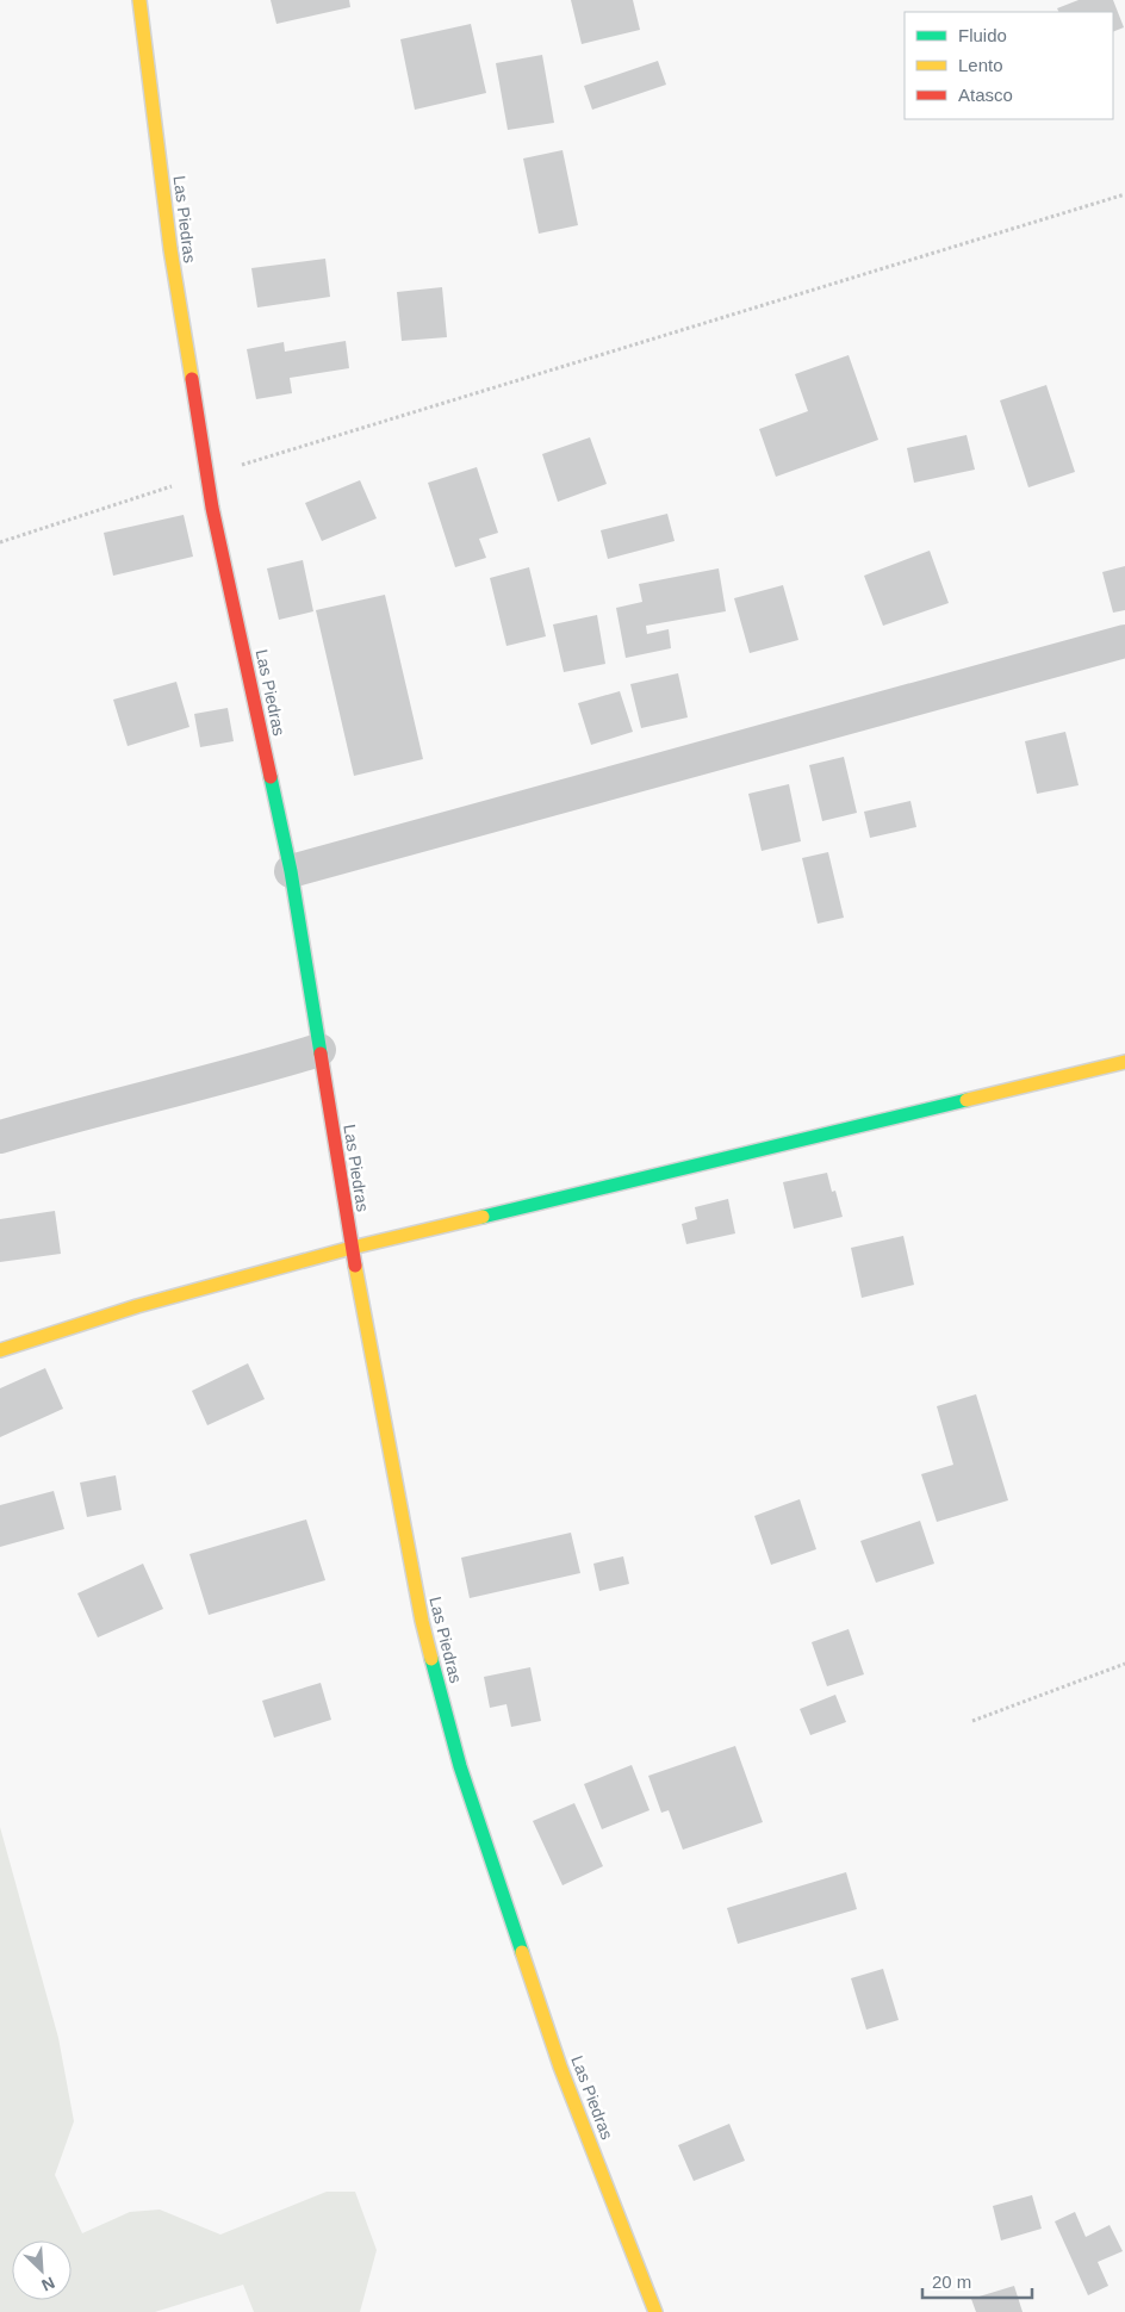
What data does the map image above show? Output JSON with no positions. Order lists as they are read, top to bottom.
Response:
{
  "streets": {
    "street": ["Las Piedras"]
  },
  "legend": ["Fluido", "Lento", "Atasco"],
  "scale_bar": "20 m",
  "north": "bottom right"
}
